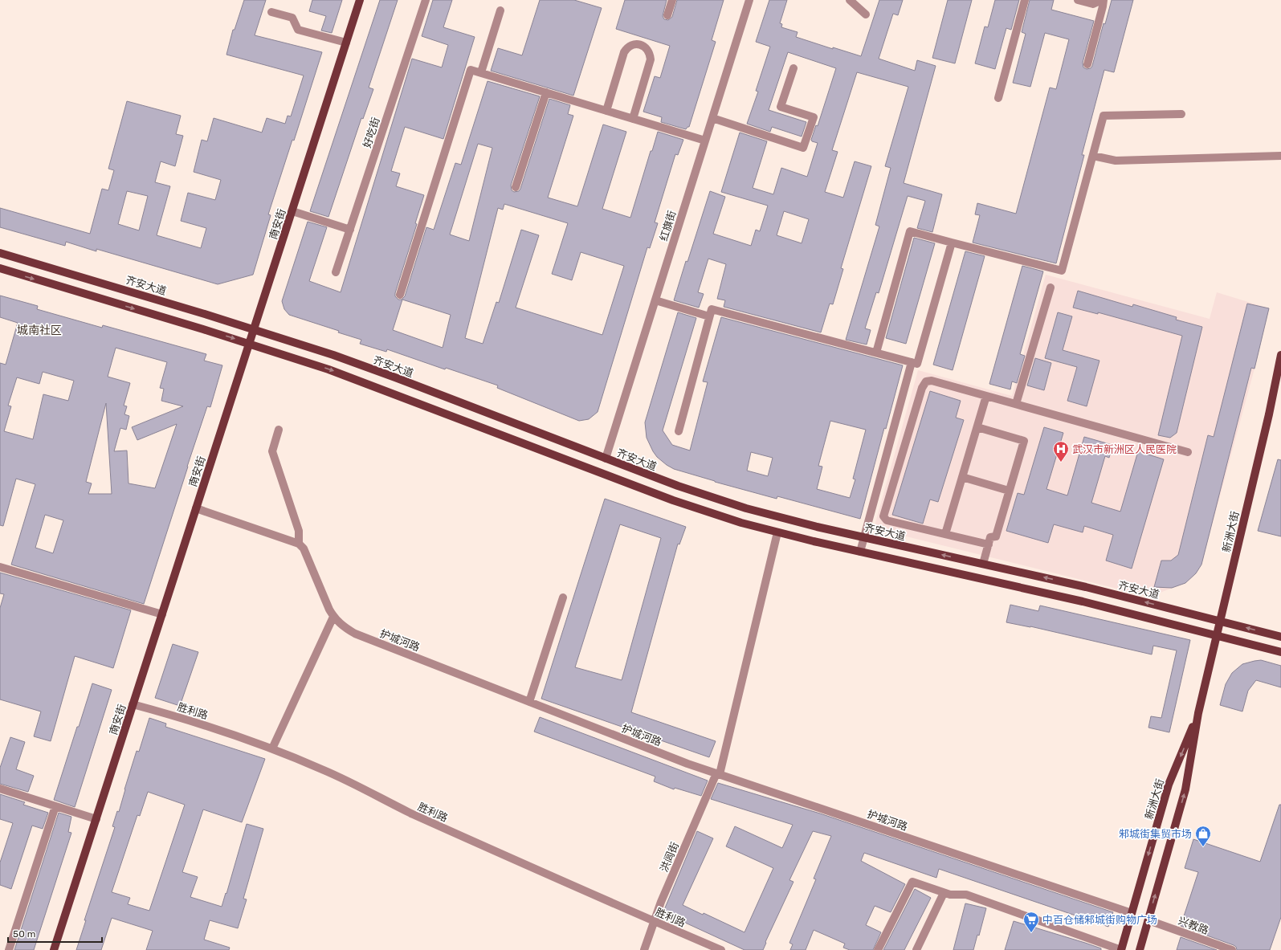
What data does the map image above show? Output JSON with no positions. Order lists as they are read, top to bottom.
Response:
{
  "streets": {
    "main road": ["南安街", "齐安大道", "新洲大街"],
    "street": [
      "好吃街",
      "红旗街",
      "护城河路",
      "胜利路",
      "洪闾街",
      "兴教路"
    ]
  },
  "crossings": [
    ["南安街", "齐安大道"],
    ["南安街", "胜利路"],
    ["红旗街", "齐安大道"],
    ["齐安大道", "新洲大街"],
    ["新洲大街", "护城河路"],
    ["新洲大街", "兴教路"],
    ["护城河路", "洪闾街"],
    ["胜利路", "洪闾街"]
  ],
  "districts": ["城南社区"],
  "places": {
    "hospital": ["武汉市新洲区人民医院"],
    "shop": ["邾城街集贸市场"],
    "supermarket": ["中百仓储邾城街购物广场"]
  },
  "scale_bar": "50 m"
}
